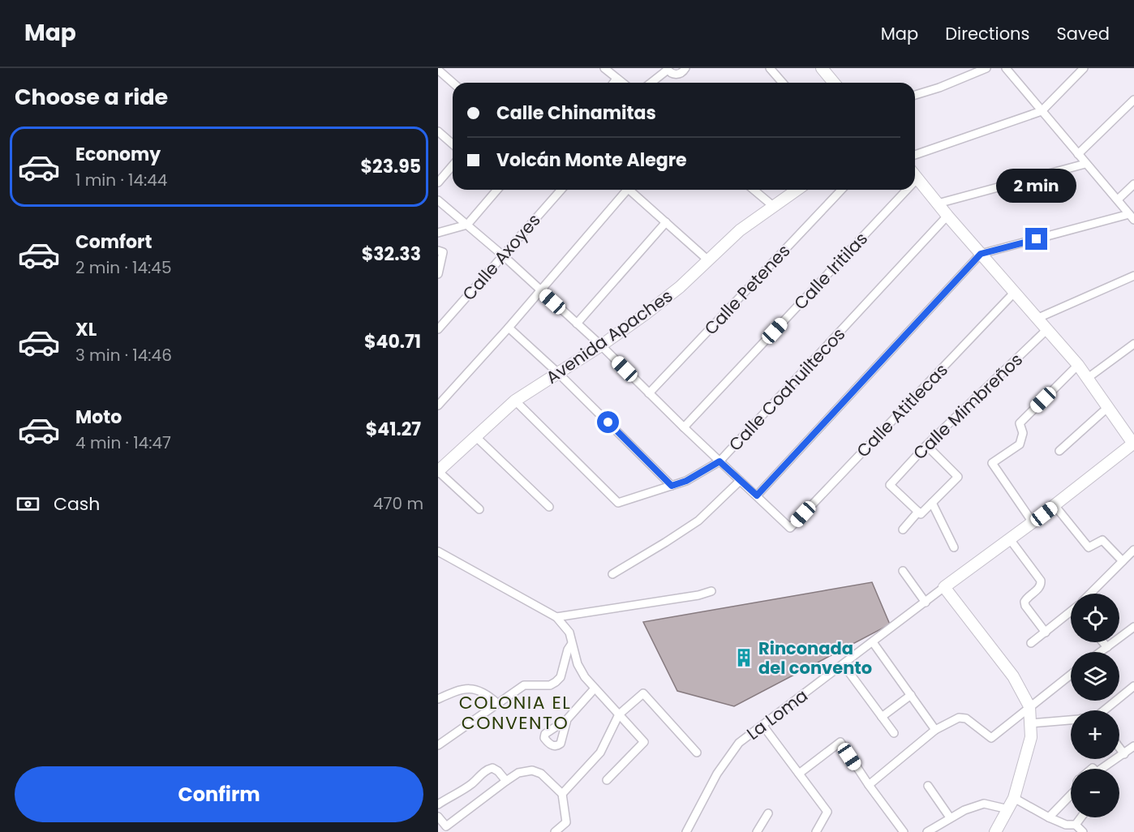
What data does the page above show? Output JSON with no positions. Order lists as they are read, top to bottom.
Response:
{
  "streets": {
    "street": [
      "Calle Axoyes",
      "Calle Iritilas",
      "Calle Petenes",
      "Avenida Apaches",
      "Calle Coahuiltecos",
      "Calle Mimbreños",
      "Calle Atitlecas",
      "La Loma"
    ]
  },
  "crossings": [
    ["Avenida Apaches", "Calle Coahuiltecos"]
  ],
  "districts": ["COLONIA EL CONVENTO"],
  "places": {
    "building": ["Rinconada del convento"]
  },
  "page": {
    "header": "Map",
    "nav": ["Map", "Directions", "Saved"],
    "heading": "Choose a ride",
    "banner": ["Calle Chinamitas", "Volcán Monte Alegre"],
    "list": [
      {
        "name": "Economy",
        "note": "1 min · 14:44",
        "value": "$23.95"
      },
      {
        "name": "Comfort",
        "note": "2 min · 14:45",
        "value": "$32.33"
      },
      {
        "name": "XL",
        "note": "3 min · 14:46",
        "value": "$40.71"
      },
      {
        "name": "Moto",
        "note": "4 min · 14:47",
        "value": "$41.27"
      }
    ],
    "bubble": "2 min",
    "pay": ["Cash", "470 m"],
    "map_buttons": ["+", "−"],
    "buttons": "Confirm"
  }
}
